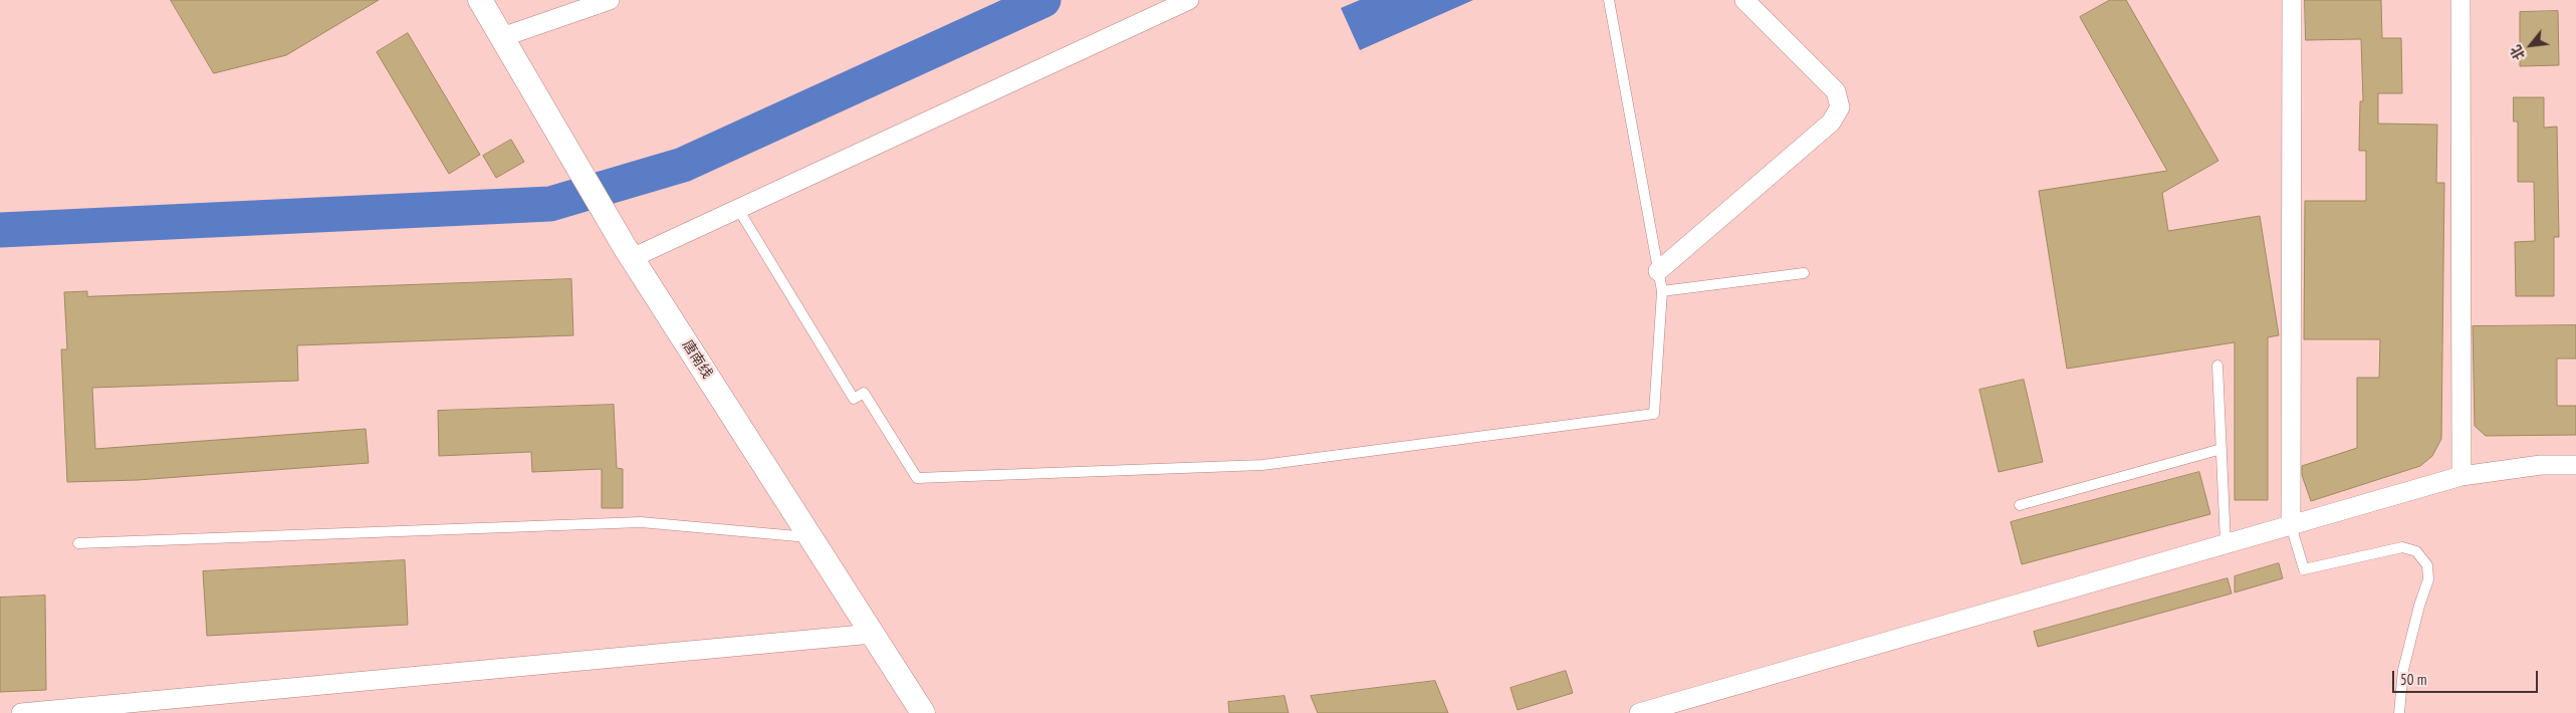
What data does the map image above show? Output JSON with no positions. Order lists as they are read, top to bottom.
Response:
{
  "streets": {
    "street": ["唐南线"]
  },
  "scale_bar": "50 m",
  "north": "bottom left"
}
